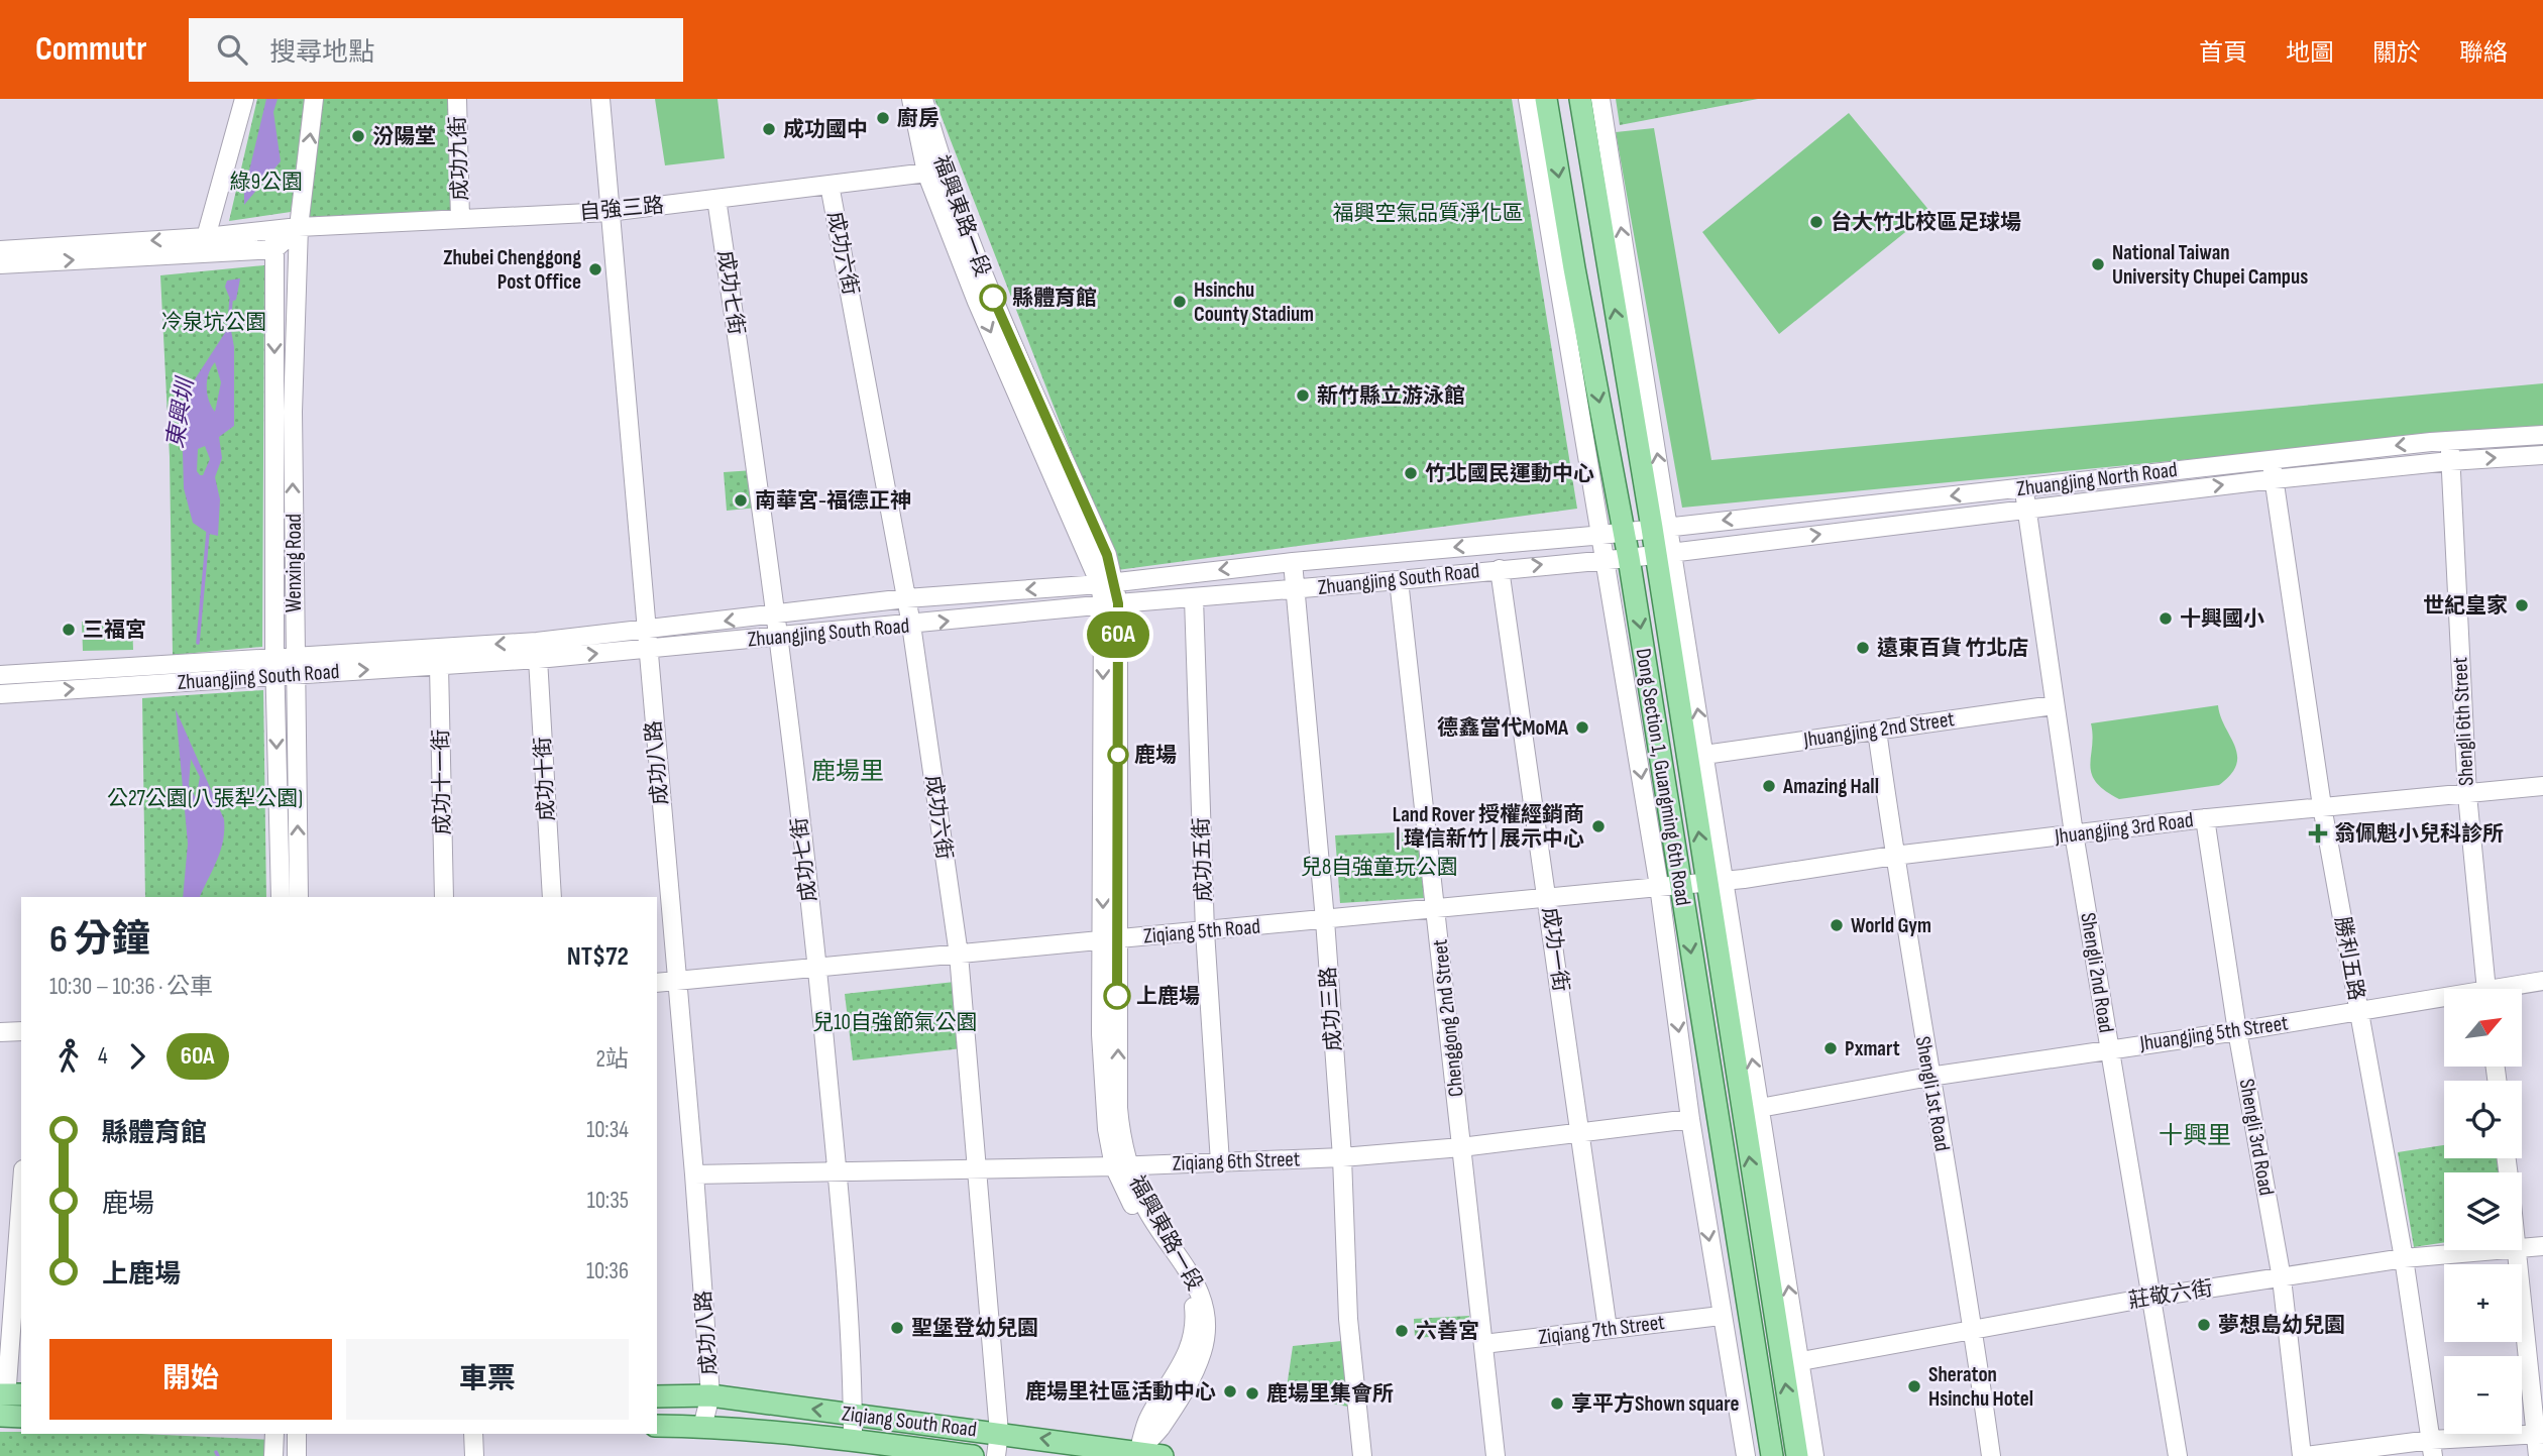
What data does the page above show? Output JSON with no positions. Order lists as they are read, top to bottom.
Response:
{
  "streets": {
    "main road": ["Dong Section 1, Guangming 6th Road", "Ziqiang South Road"],
    "street": [
      "成功九街",
      "自強三路",
      "福興東路一段",
      "成功六街",
      "成功七街",
      "Zhuangjing North Road",
      "Wenxing Road",
      "Zhuangjing South Road",
      "Shengli 6th Street",
      "Jhuangjing 2nd Street",
      "成功八路",
      "成功十街",
      "成功十一街",
      "Jhuangjing 3rd Road",
      "成功五街",
      "Ziqiang 5th Road",
      "成功一街",
      "勝利五路",
      "Shengli 2nd Road",
      "成功三路",
      "Chenggong 2nd Street",
      "Jhuangjing 5th Street",
      "Shengli 1st Road",
      "Shengli 3rd Road",
      "Ziqiang 6th Street",
      "莊敬六街",
      "Ziqiang 7th Street"
    ]
  },
  "crossings": [
    ["成功九街", "自強三路"],
    ["自強三路", "福興東路一段"],
    ["自強三路", "成功六街"],
    ["自強三路", "成功七街"],
    ["自強三路", "Wenxing Road"],
    ["自強三路", "成功八路"],
    ["福興東路一段", "Zhuangjing South Road"],
    ["福興東路一段", "Ziqiang 5th Road"],
    ["福興東路一段", "Ziqiang 6th Street"],
    ["福興東路一段", "Ziqiang South Road"],
    ["成功六街", "Zhuangjing South Road"],
    ["成功六街", "Ziqiang 5th Road"],
    ["成功六街", "Ziqiang 6th Street"],
    ["成功六街", "Ziqiang South Road"],
    ["成功七街", "Zhuangjing South Road"],
    ["成功七街", "Ziqiang 5th Road"],
    ["成功七街", "Ziqiang 6th Street"],
    ["成功七街", "Ziqiang South Road"],
    ["Zhuangjing North Road", "Zhuangjing South Road"],
    ["Zhuangjing North Road", "Shengli 6th Street"],
    ["Zhuangjing North Road", "Dong Section 1, Guangming 6th Road"],
    ["Zhuangjing North Road", "勝利五路"],
    ["Zhuangjing North Road", "Shengli 2nd Road"],
    ["Wenxing Road", "Zhuangjing South Road"],
    ["Zhuangjing South Road", "成功八路"],
    ["Zhuangjing South Road", "Dong Section 1, Guangming 6th Road"],
    ["Zhuangjing South Road", "成功十街"],
    ["Zhuangjing South Road", "成功十一街"],
    ["Zhuangjing South Road", "成功五街"],
    ["Zhuangjing South Road", "成功一街"],
    ["Zhuangjing South Road", "成功三路"],
    ["Zhuangjing South Road", "Chenggong 2nd Street"],
    ["Shengli 6th Street", "Jhuangjing 3rd Road"],
    ["Jhuangjing 2nd Street", "Dong Section 1, Guangming 6th Road"],
    ["Jhuangjing 2nd Street", "Shengli 2nd Road"],
    ["Jhuangjing 2nd Street", "Shengli 1st Road"],
    ["成功八路", "Ziqiang 5th Road"],
    ["成功八路", "Ziqiang 6th Street"],
    ["成功八路", "Ziqiang South Road"],
    ["Dong Section 1, Guangming 6th Road", "Jhuangjing 3rd Road"],
    ["Dong Section 1, Guangming 6th Road", "Ziqiang 5th Road"],
    ["Dong Section 1, Guangming 6th Road", "Jhuangjing 5th Street"],
    ["Dong Section 1, Guangming 6th Road", "Ziqiang 6th Street"],
    ["Dong Section 1, Guangming 6th Road", "莊敬六街"],
    ["Dong Section 1, Guangming 6th Road", "Ziqiang 7th Street"],
    ["Jhuangjing 3rd Road", "Ziqiang 5th Road"],
    ["Jhuangjing 3rd Road", "勝利五路"],
    ["Jhuangjing 3rd Road", "Shengli 2nd Road"],
    ["Jhuangjing 3rd Road", "Shengli 1st Road"],
    ["Jhuangjing 3rd Road", "Shengli 3rd Road"],
    ["成功五街", "Ziqiang 5th Road"],
    ["成功五街", "Ziqiang 6th Street"],
    ["Ziqiang 5th Road", "成功一街"],
    ["Ziqiang 5th Road", "成功三路"],
    ["Ziqiang 5th Road", "Chenggong 2nd Street"],
    ["成功一街", "Ziqiang 6th Street"],
    ["成功一街", "Ziqiang 7th Street"],
    ["勝利五路", "Jhuangjing 5th Street"],
    ["勝利五路", "莊敬六街"],
    ["Shengli 2nd Road", "Jhuangjing 5th Street"],
    ["Shengli 2nd Road", "莊敬六街"],
    ["成功三路", "Ziqiang 6th Street"],
    ["Chenggong 2nd Street", "Ziqiang 6th Street"],
    ["Chenggong 2nd Street", "Ziqiang 7th Street"],
    ["Jhuangjing 5th Street", "Shengli 1st Road"],
    ["Jhuangjing 5th Street", "Shengli 3rd Road"],
    ["Shengli 1st Road", "莊敬六街"],
    ["Shengli 3rd Road", "莊敬六街"]
  ],
  "districts": ["鹿場里", "十興里"],
  "water": ["東興圳"],
  "parks": [
    "綠9公園",
    "福興空氣品質淨化區",
    "冷泉坑公園",
    "公27公園(八張犁公園)",
    "兒8自強童玩公園",
    "兒10自強節氣公園"
  ],
  "places": {
    "other": [
      "廚房",
      "成功國中",
      "汾陽堂",
      "台大竹北校區足球場",
      "National Taiwan University Chupei Campus",
      "Zhubei Chenggong Post Office",
      "縣體育館",
      "Hsinchu County Stadium",
      "新竹縣立游泳館",
      "竹北國民運動中心",
      "南華宮-福德正神",
      "世紀皇家",
      "十興國小",
      "三福宮",
      "遠東百貨 竹北店",
      "德鑫當代MoMA",
      "鹿場",
      "Amazing Hall",
      "Land Rover 授權經銷商 | 瑋信新竹 | 展示中心",
      "World Gym",
      "上鹿場",
      "Pxmart",
      "夢想島幼兒園",
      "聖堡登幼兒園",
      "六善宮",
      "Sheraton Hsinchu Hotel",
      "鹿場里社區活動中心",
      "鹿場里集會所",
      "享平方Shown square"
    ],
    "health": ["翁佩魁小兒科診所"]
  },
  "lines": ["bus line 60A"],
  "north": "top right",
  "page": {
    "header": "Commutr",
    "search": "搜尋地點",
    "nav": [
      "首頁",
      "地圖",
      "關於",
      "聯絡"
    ],
    "on_map": "60A",
    "heading": ["6 分鐘", "10:30 – 10:36 · 公車", "NT$72"],
    "map_buttons": ["+", "−"],
    "legs": ["4", "60A", "2站"],
    "list": [
      {
        "name": "縣體育館",
        "value": "10:34"
      },
      {
        "name": "鹿場",
        "value": "10:35"
      },
      {
        "name": "上鹿場",
        "value": "10:36"
      }
    ],
    "buttons": ["開始", "車票"]
  }
}
